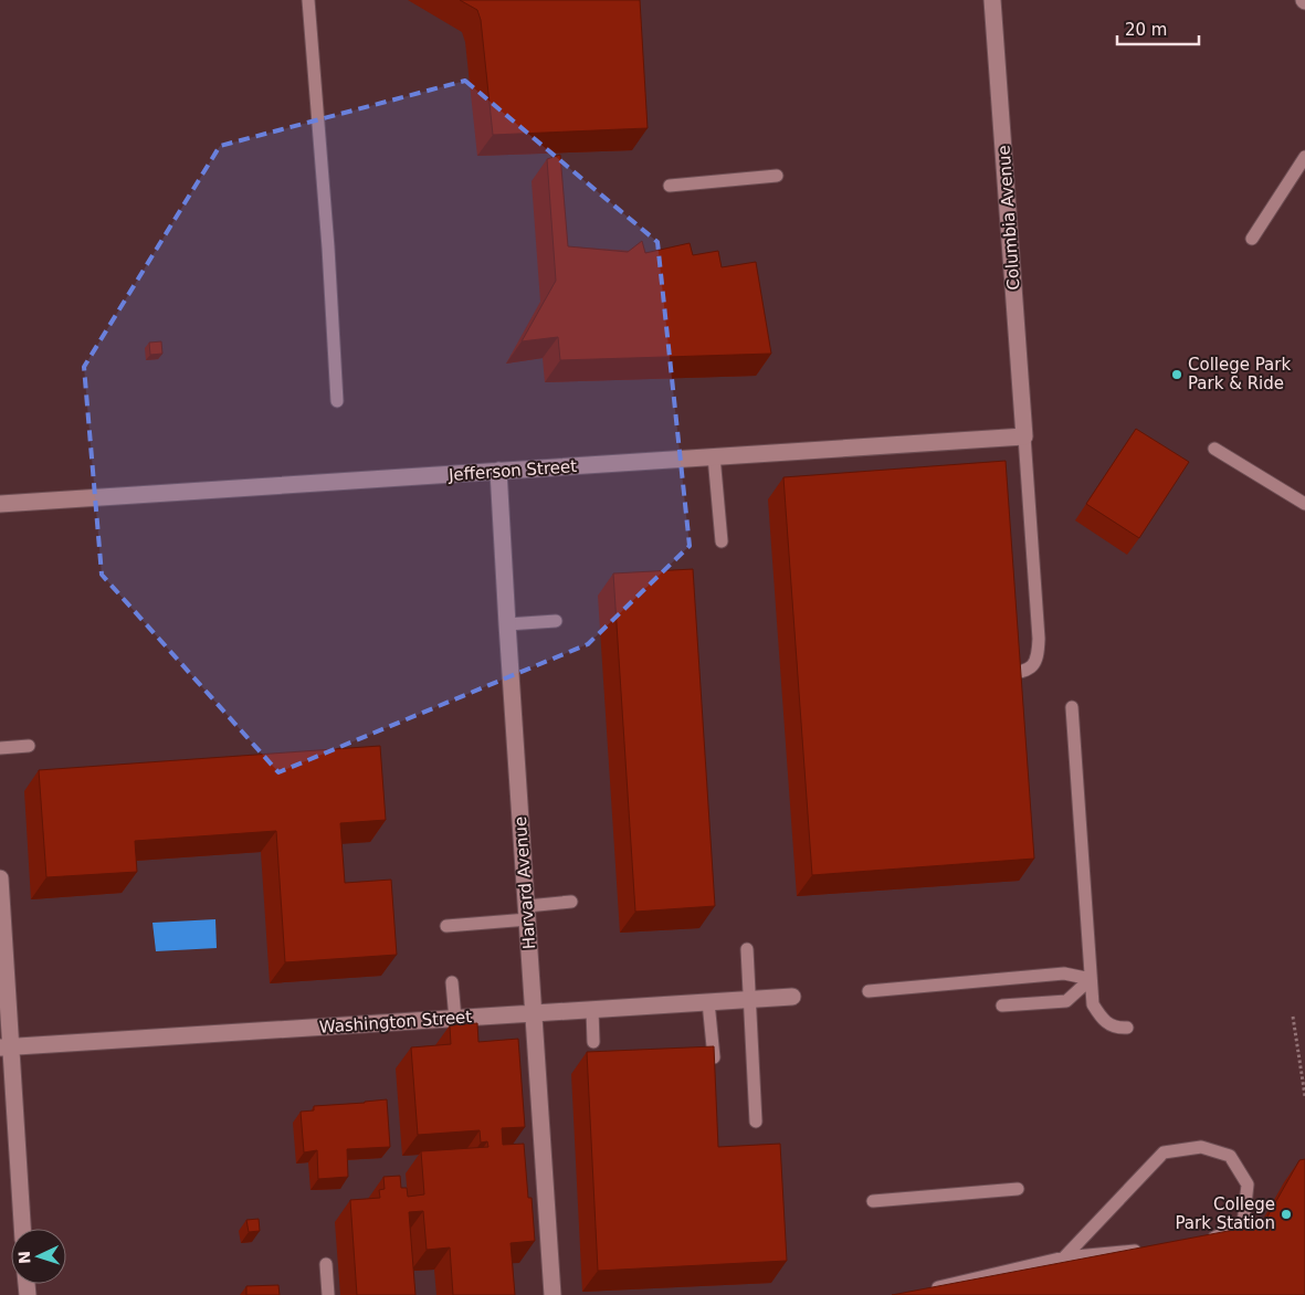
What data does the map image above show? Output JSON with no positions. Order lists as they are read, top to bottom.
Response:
{
  "streets": {
    "street": [
      "Columbia Avenue",
      "Jefferson Street",
      "Harvard Avenue",
      "Washington Street"
    ]
  },
  "crossings": [
    ["Columbia Avenue", "Jefferson Street"],
    ["Jefferson Street", "Harvard Avenue"],
    ["Harvard Avenue", "Washington Street"]
  ],
  "places": ["College Park Park & Ride", "College Park Station"],
  "scale_bar": "20 m",
  "north": "left"
}
